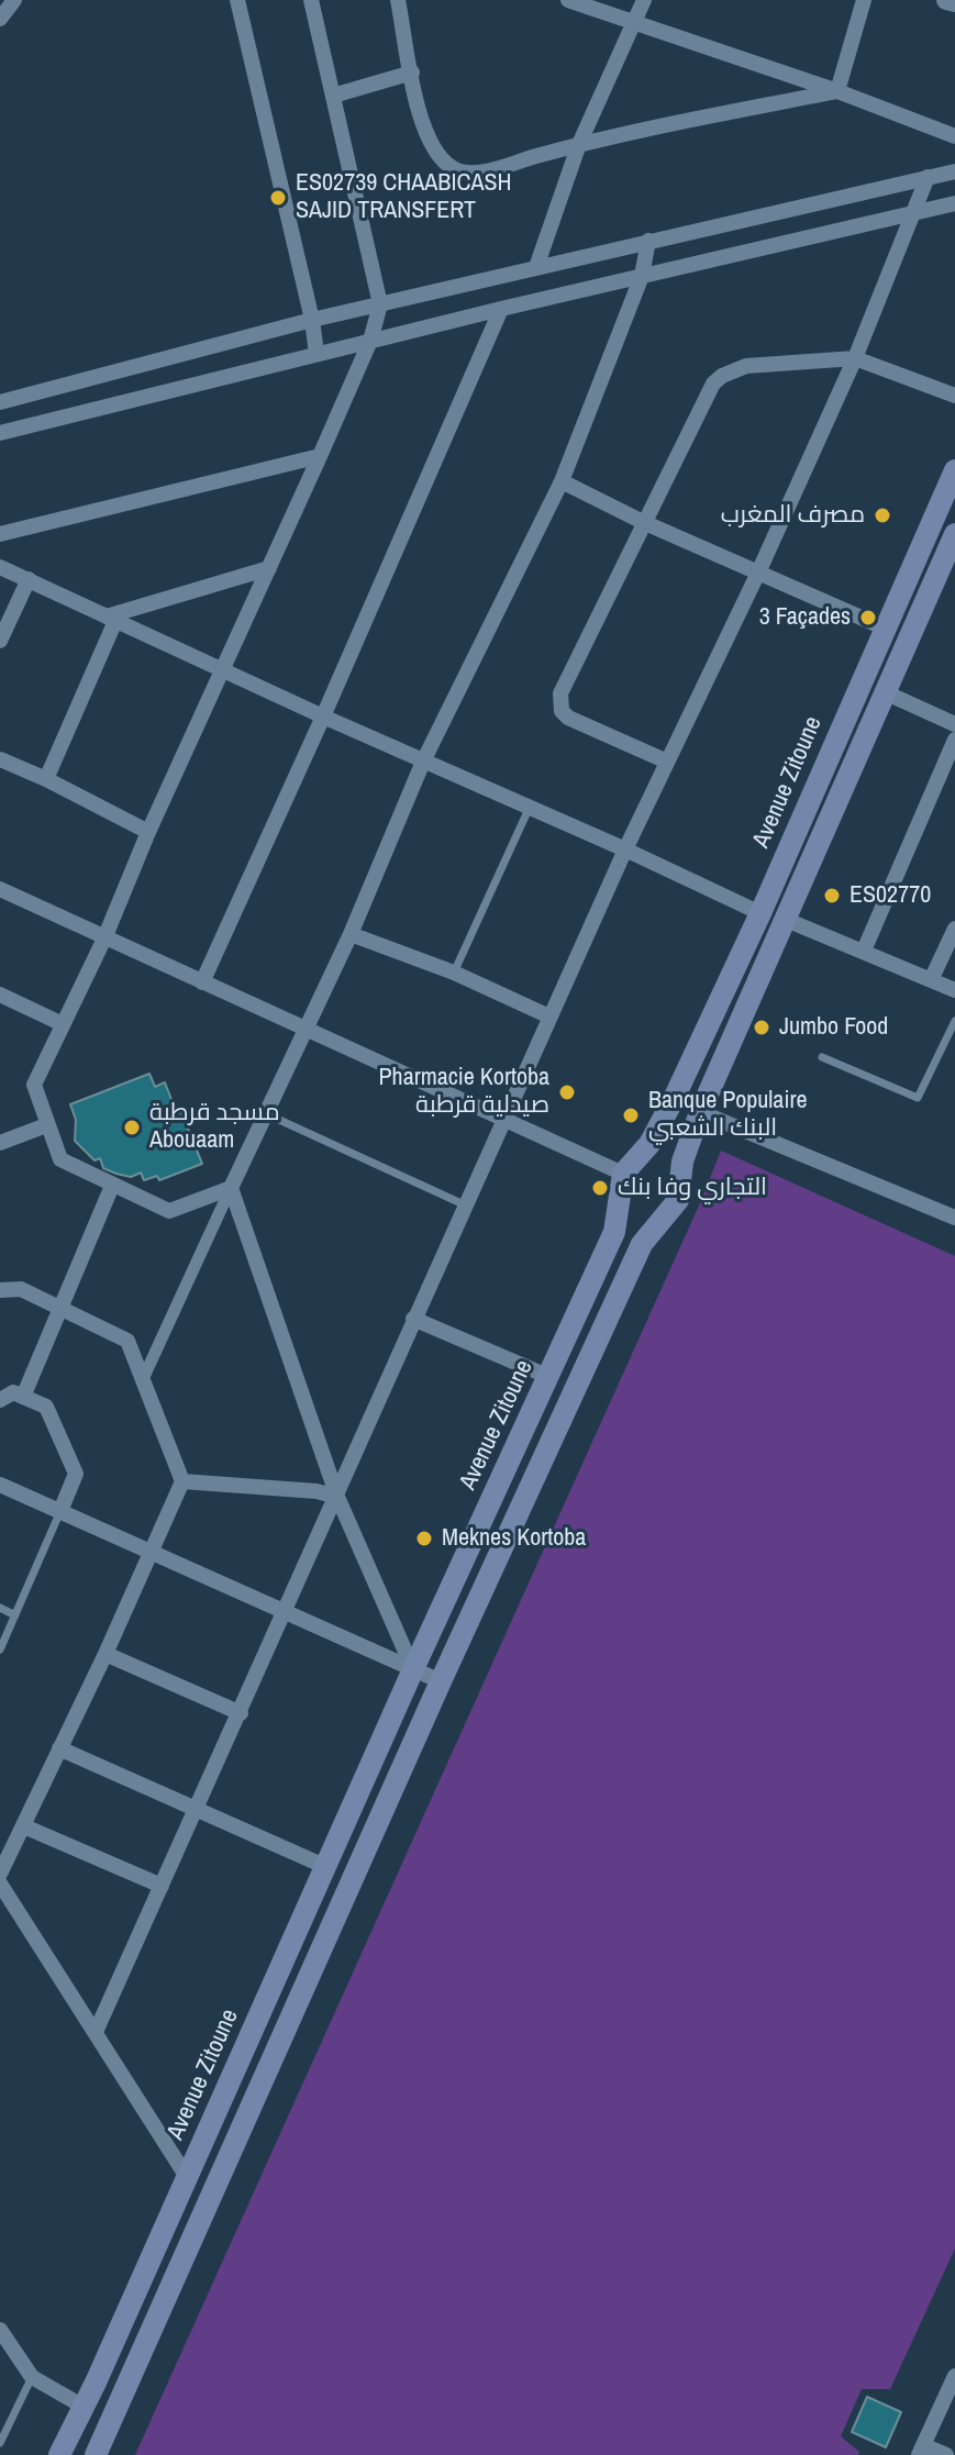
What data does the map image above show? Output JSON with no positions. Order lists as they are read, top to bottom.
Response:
{
  "streets": {
    "main road": ["Avenue Zitoune"]
  },
  "places": [
    "ES02739 CHAABICASH SAJID TRANSFERT",
    "مصرف المغرب",
    "3 Façades",
    "ES02770",
    "Jumbo Food",
    "Pharmacie Kortoba صيدلية قرطبة",
    "Banque Populaire البنك الشعبي",
    "مسجد قرطبة Abouaam",
    "التجاري وفا بنك",
    "Meknes Kortoba"
  ]
}
